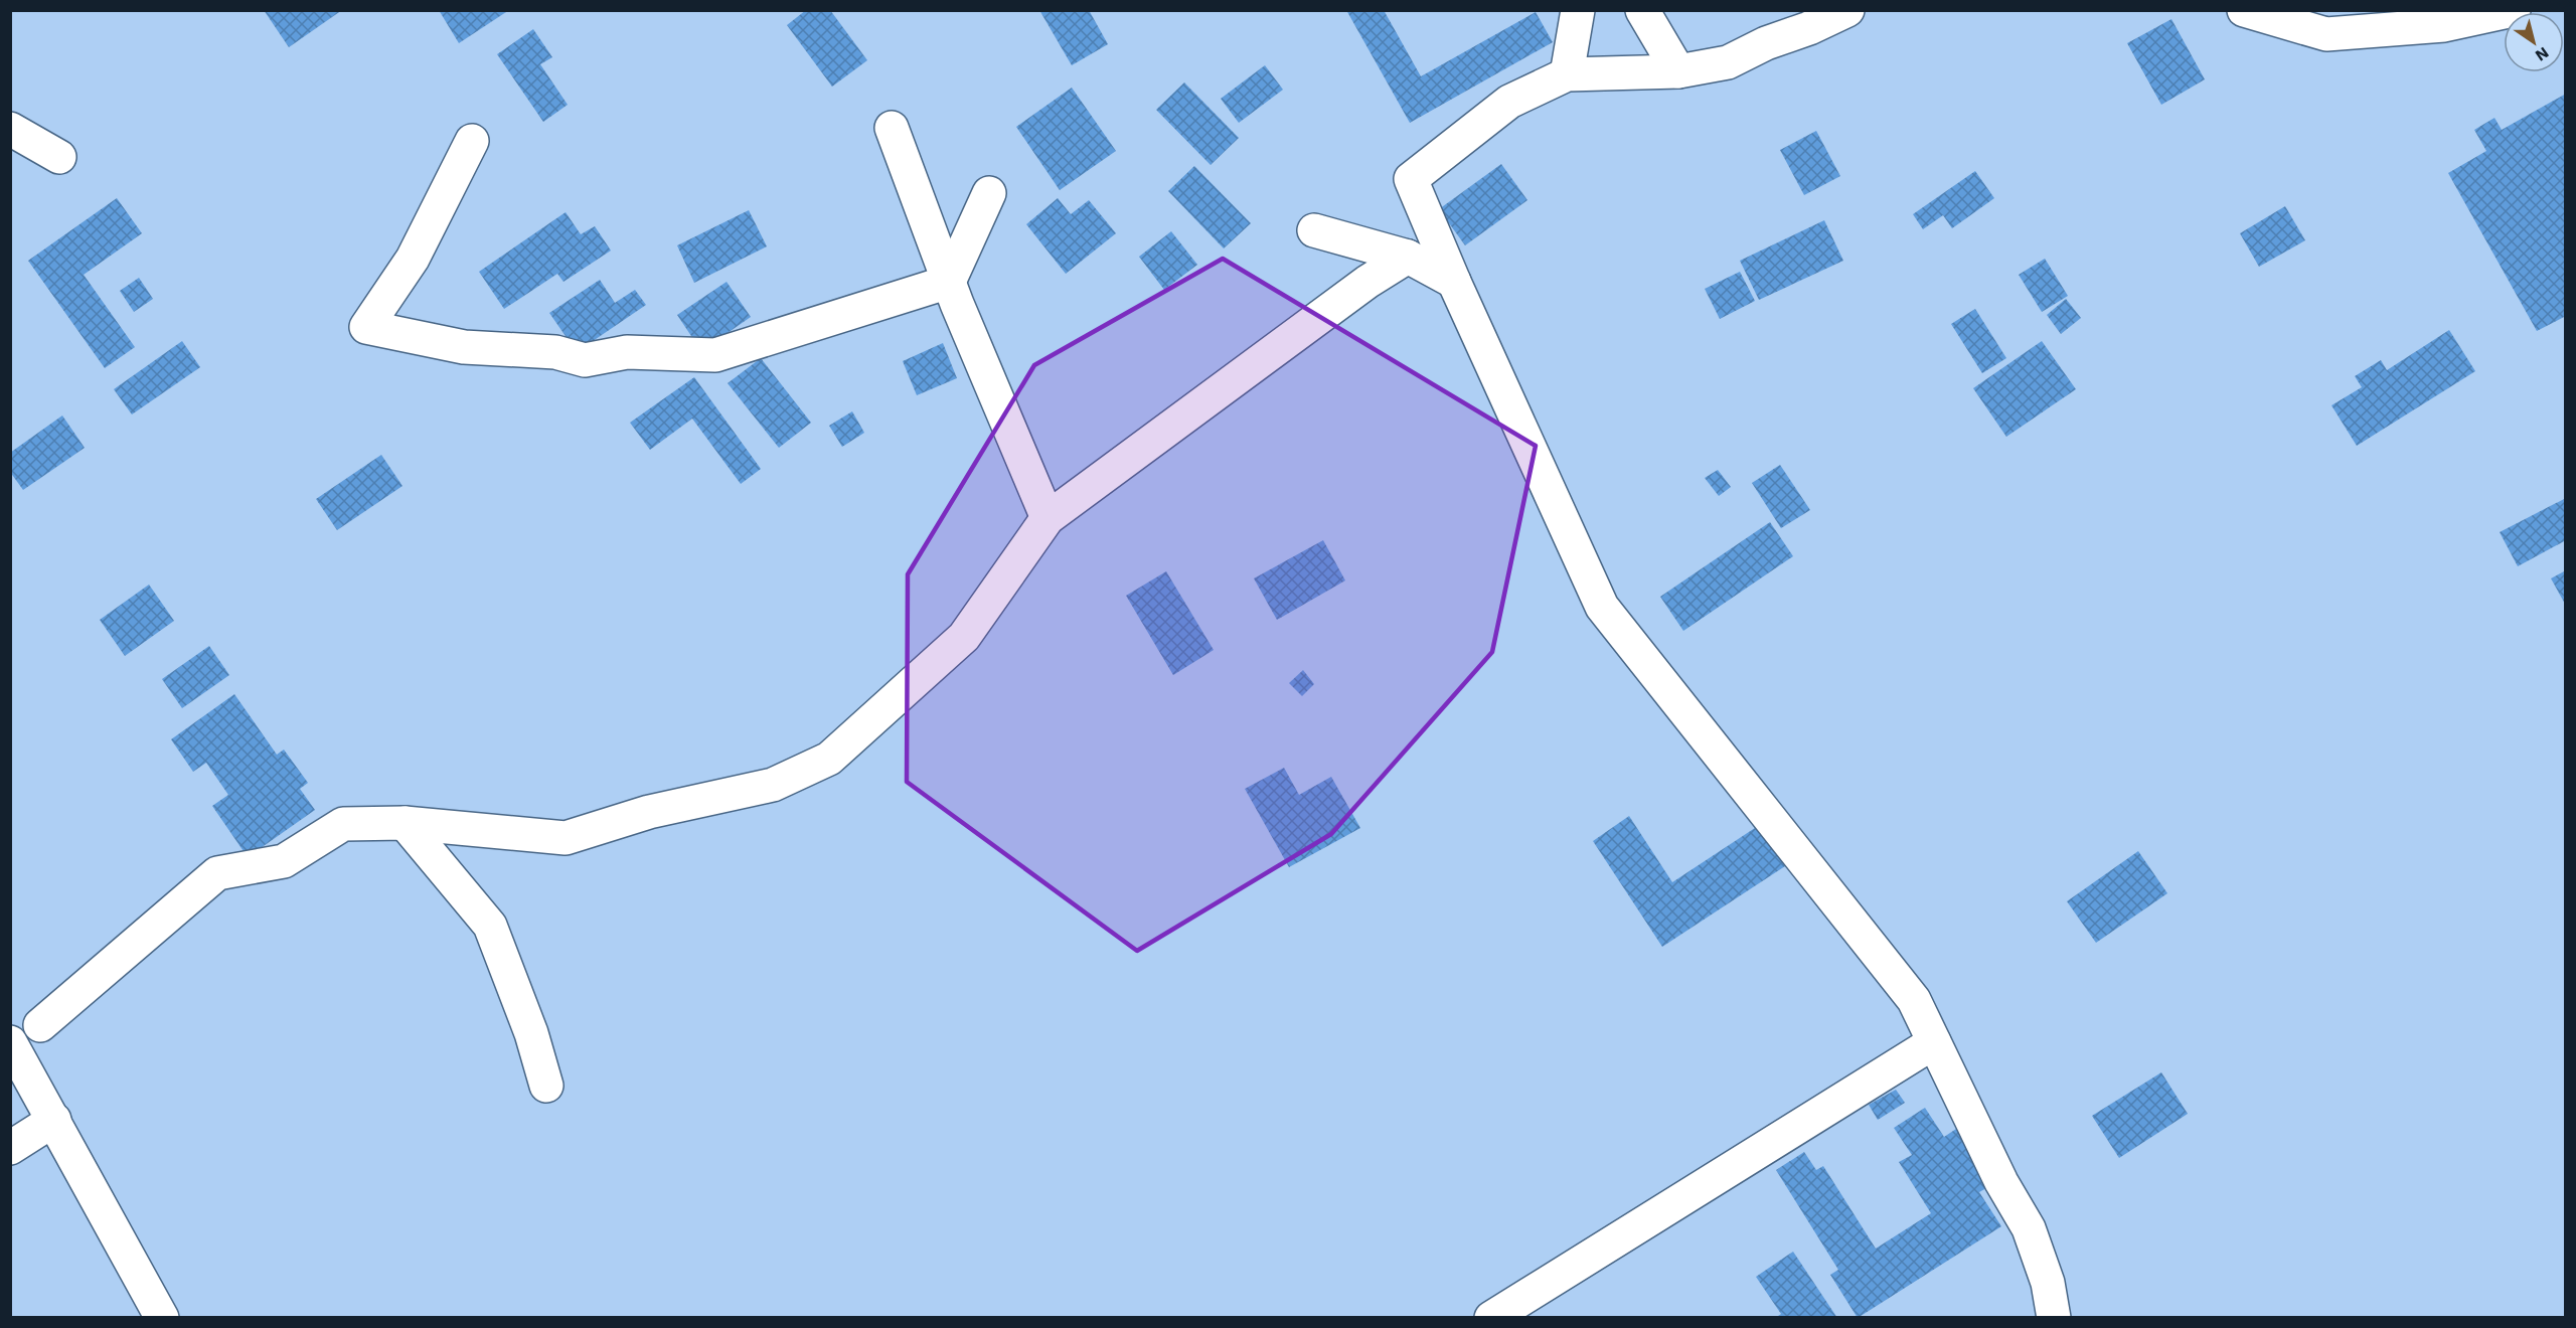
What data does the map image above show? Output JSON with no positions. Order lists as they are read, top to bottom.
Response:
{
  "north": "bottom right"
}
